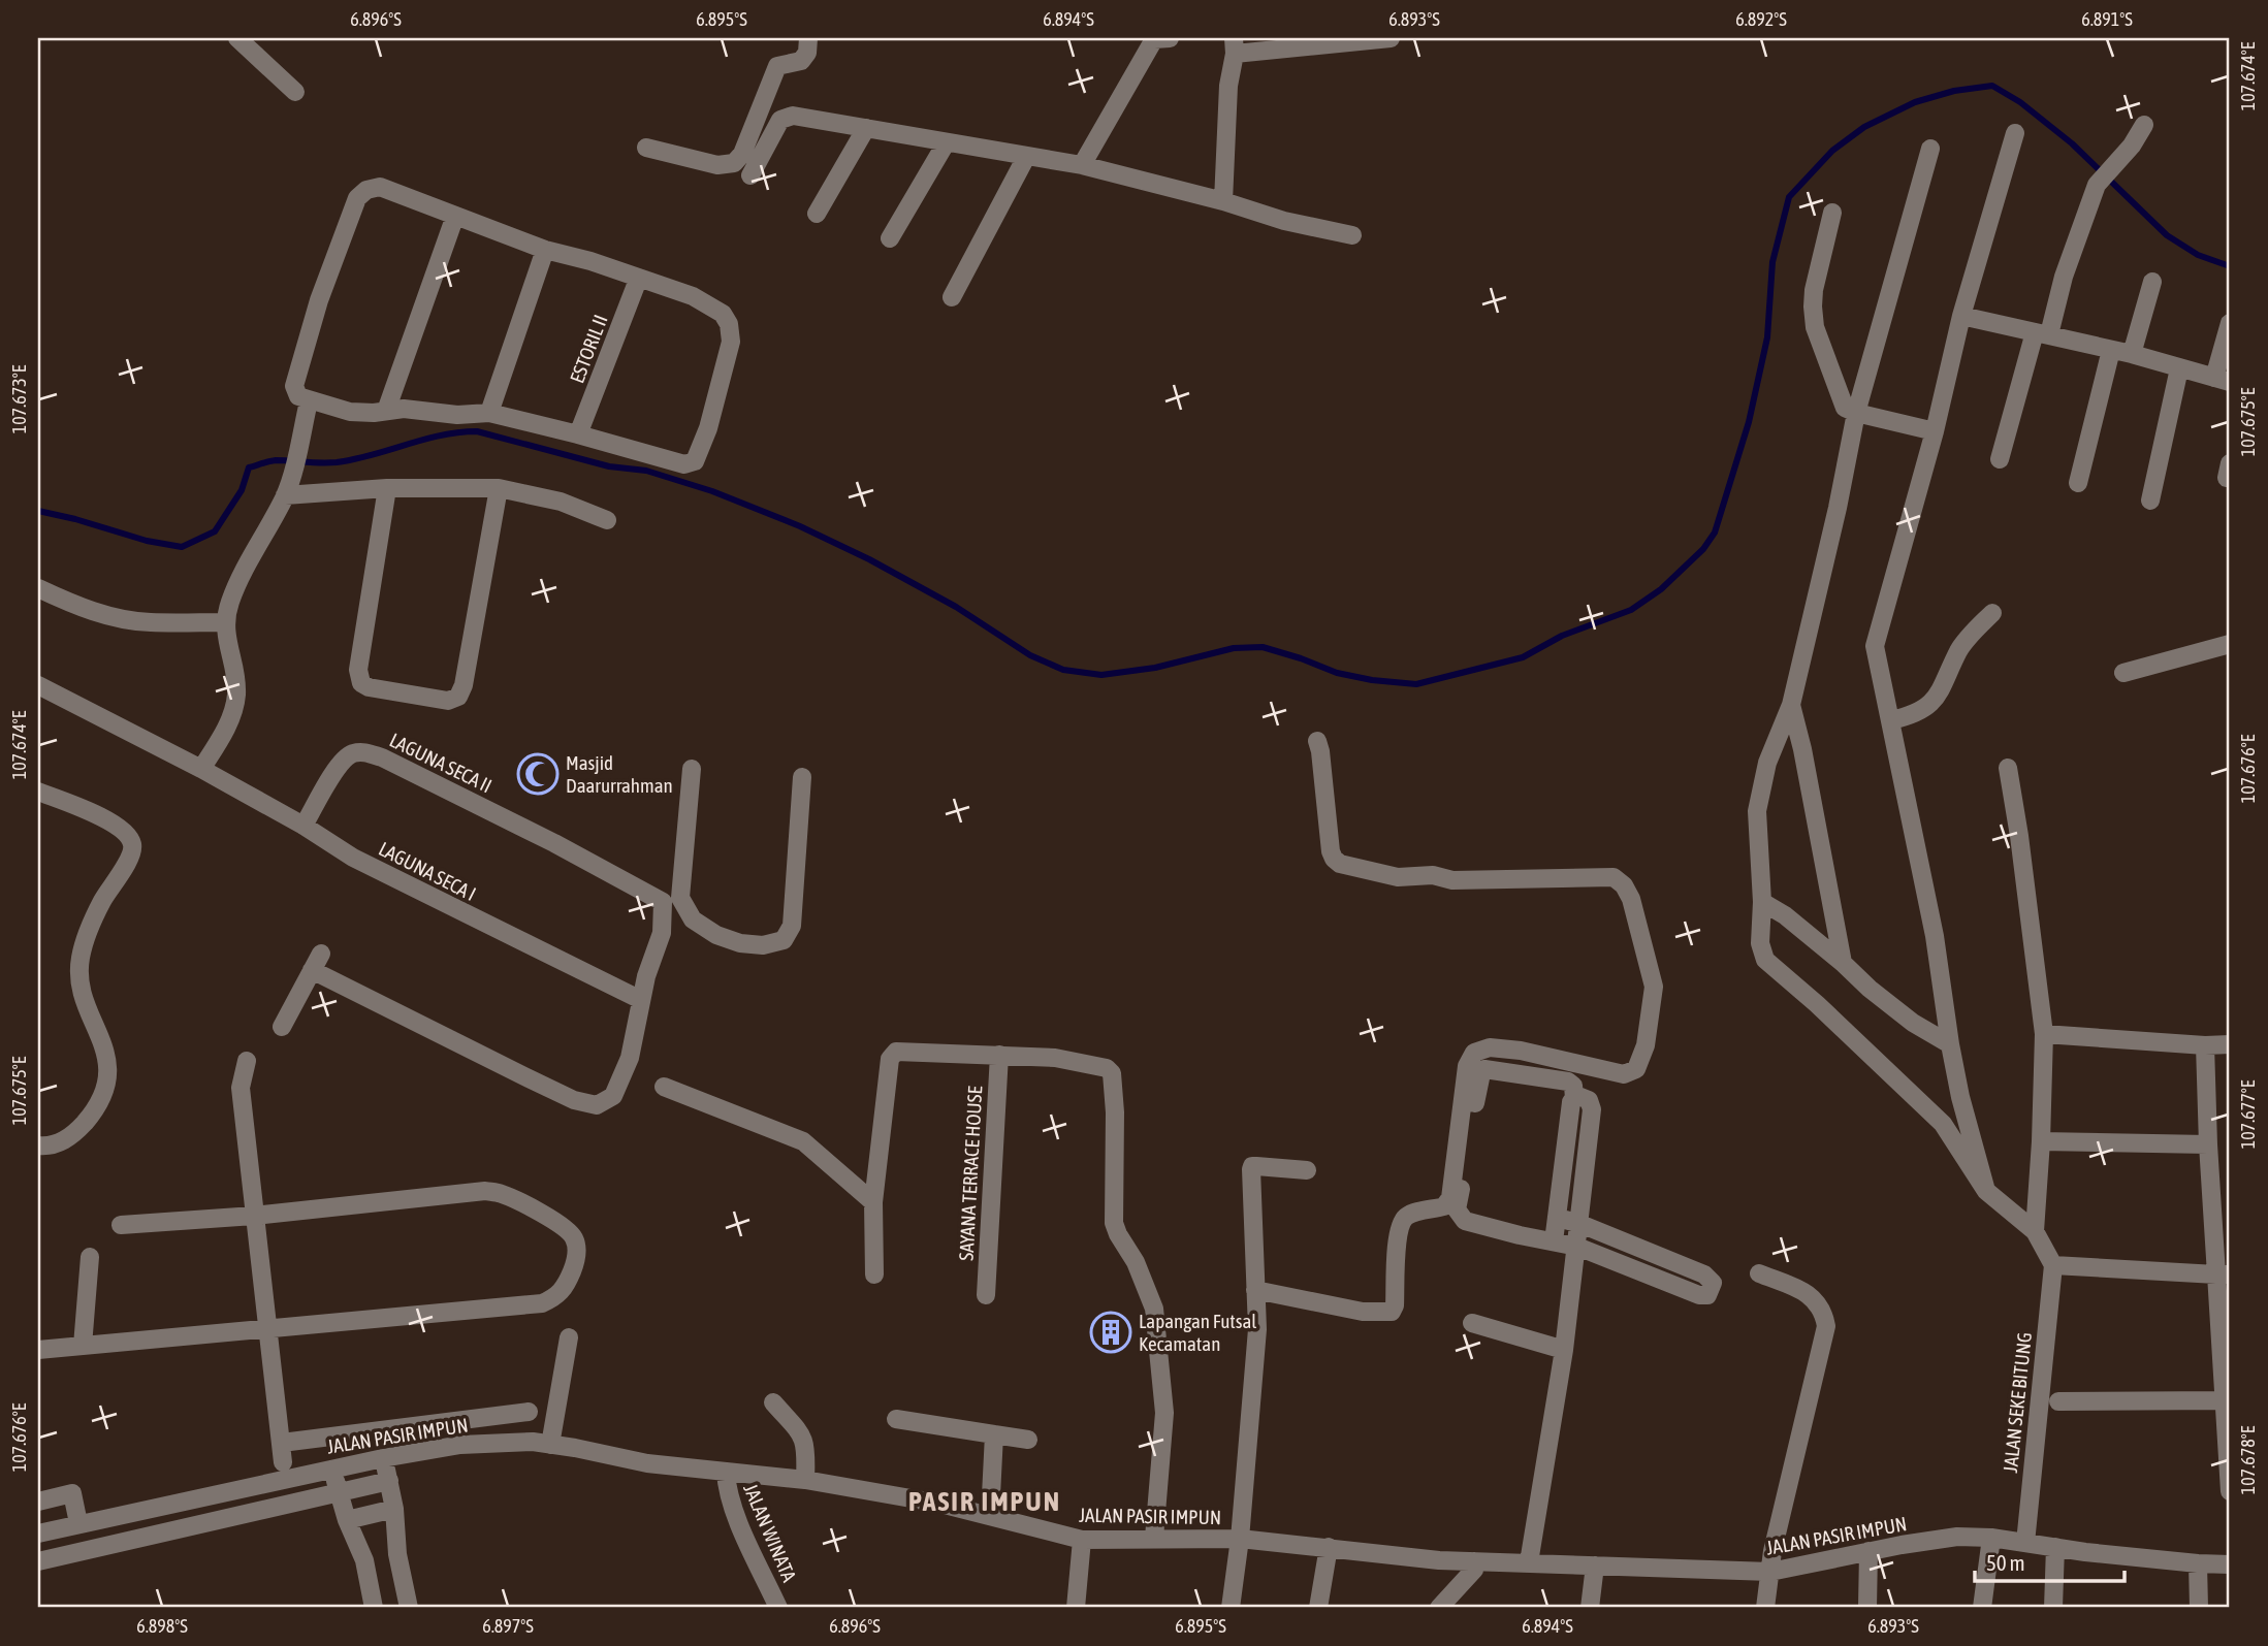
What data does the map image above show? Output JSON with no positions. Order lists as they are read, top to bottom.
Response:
{
  "streets": {
    "street": [
      "ESTORIL II",
      "LAGUNA SECA II",
      "LAGUNA SECA I",
      "SAYANA TERRACE HOUSE",
      "JALAN SEKE BITUNG",
      "JALAN PASIR IMPUN",
      "JALAN WINATA"
    ]
  },
  "crossings": [
    ["LAGUNA SECA II", "LAGUNA SECA I"],
    ["JALAN SEKE BITUNG", "JALAN PASIR IMPUN"],
    ["JALAN PASIR IMPUN", "JALAN WINATA"]
  ],
  "districts": ["PASIR IMPUN"],
  "places": {
    "mosque": ["Masjid Daarurrahman"],
    "building": ["Lapangan Futsal Kecamatan"]
  },
  "scale_bar": "50 m",
  "coordinates": [
    "6.896°S",
    "6.895°S",
    "6.894°S",
    "6.893°S",
    "6.892°S",
    "6.891°S",
    "107.674°E",
    "107.673°E",
    "107.675°E",
    "107.676°E",
    "107.677°E",
    "107.678°E",
    "6.898°S",
    "6.897°S"
  ]
}
